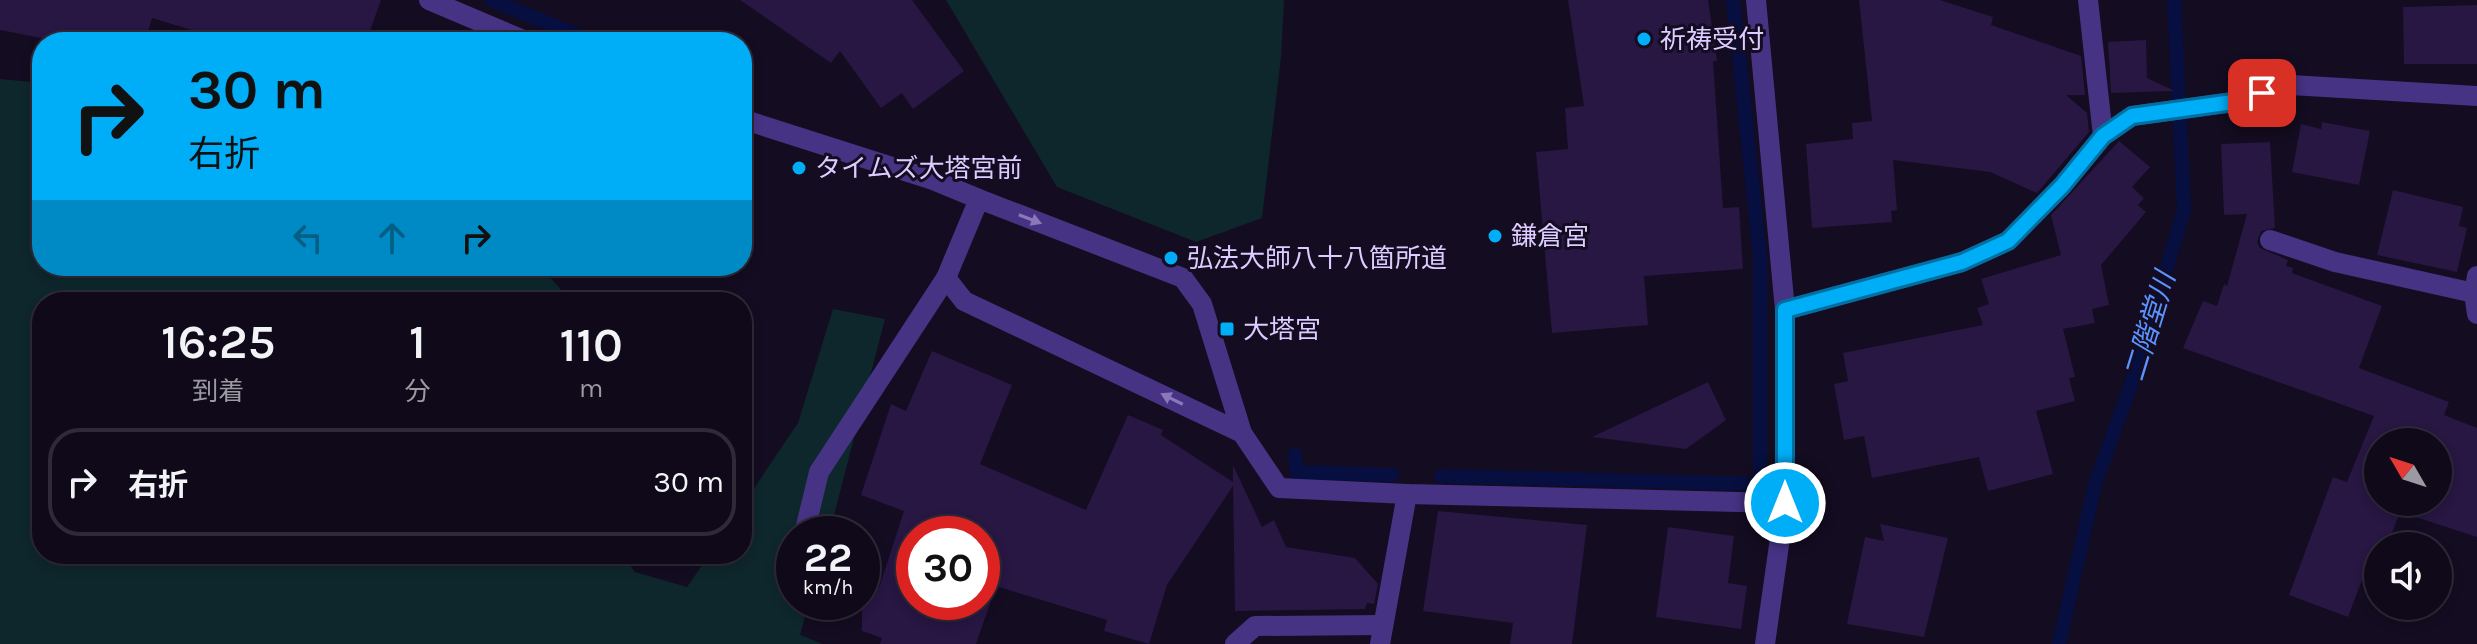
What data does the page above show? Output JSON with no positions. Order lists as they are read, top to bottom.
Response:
{
  "water": ["二階堂川"],
  "places": {
    "other": [
      "祈祷受付",
      "タイムズ大塔宮前",
      "鎌倉宮",
      "弘法大師八十八箇所道"
    ],
    "transit": ["大塔宮"]
  },
  "north": "top left",
  "page": {
    "turn": ["30 m", "右折"],
    "eta": [
      "16:25",
      "到着",
      "1",
      "分",
      "110",
      "m"
    ],
    "list": [
      {
        "name": "右折",
        "value": "30 m"
      }
    ],
    "speed": "22 km/h",
    "limit": "30"
  }
}
